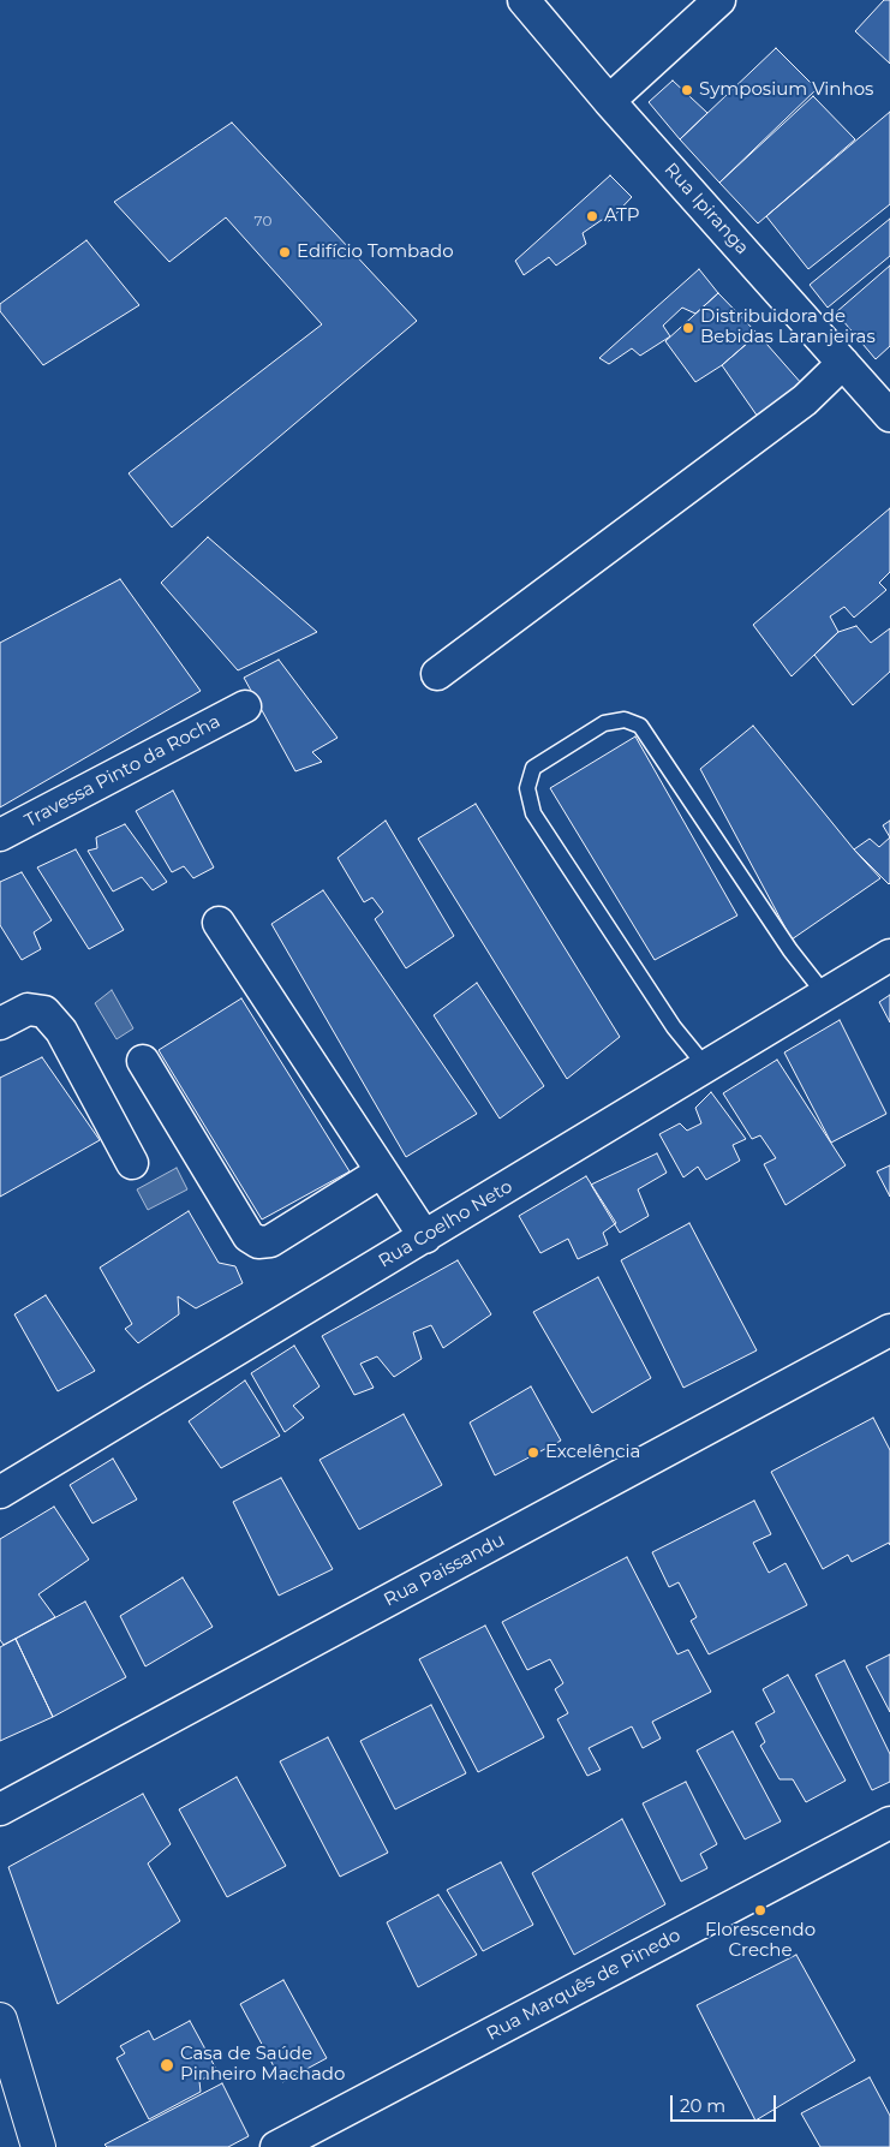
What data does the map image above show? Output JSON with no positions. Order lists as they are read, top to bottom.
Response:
{
  "streets": {
    "street": [
      "Rua Ipiranga",
      "Travessa Pinto da Rocha",
      "Rua Coelho Neto",
      "Rua Paissandu",
      "Rua Marquês de Pinedo"
    ]
  },
  "places": [
    "Symposium Vinhos",
    "ATP",
    "Edifício Tombado",
    "Distribuidora de Bebidas Laranjeiras",
    "Excelência",
    "Florescendo Creche",
    "Casa de Saúde Pinheiro Machado"
  ],
  "house_numbers": ["70"],
  "scale_bar": "20 m"
}
